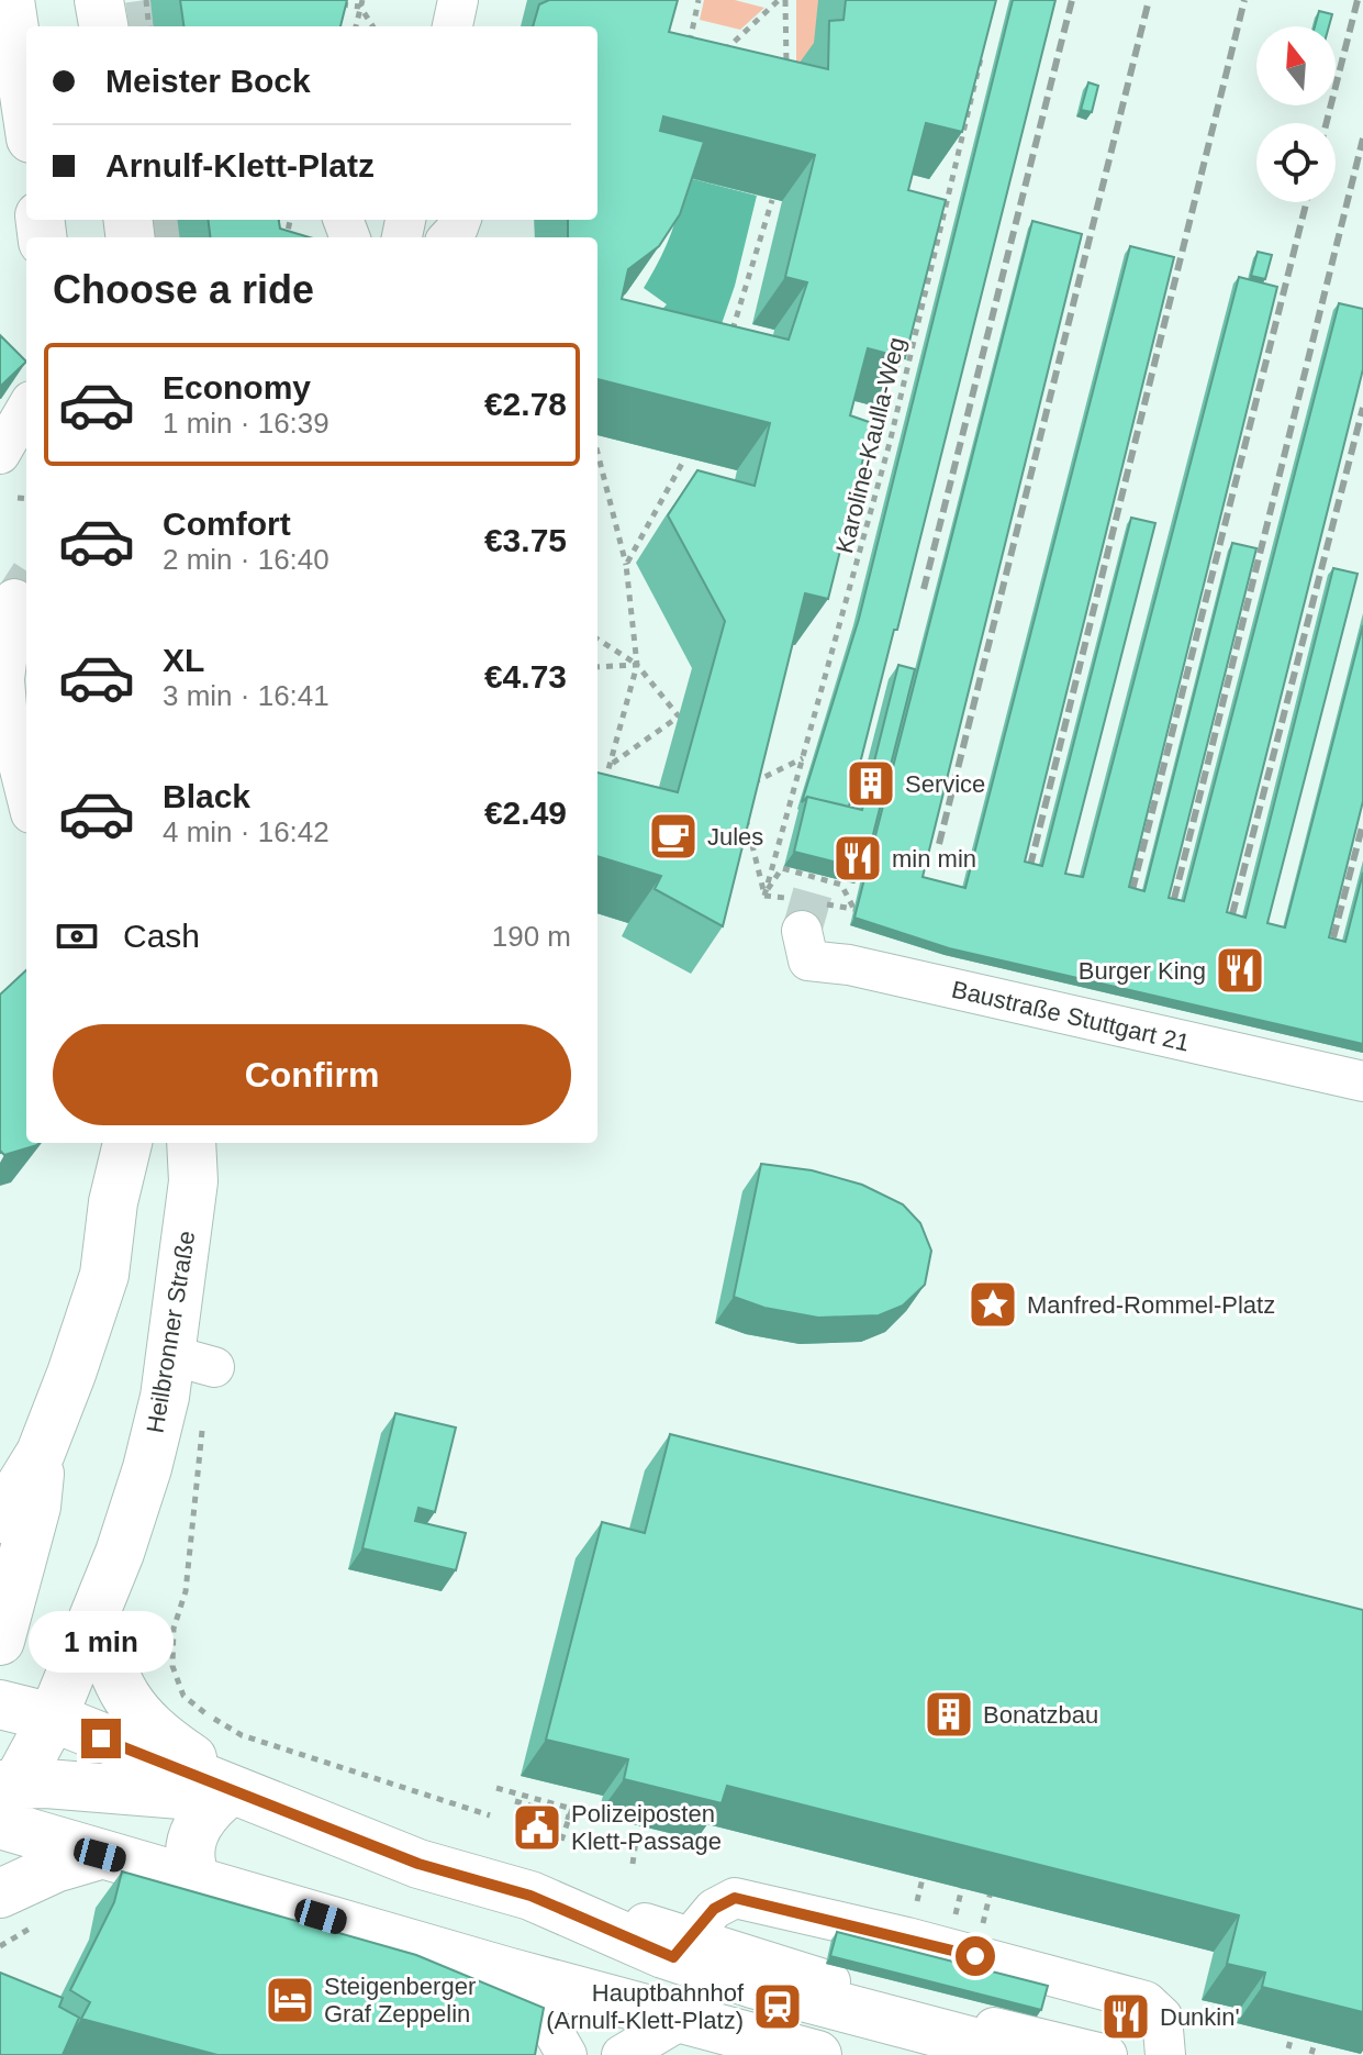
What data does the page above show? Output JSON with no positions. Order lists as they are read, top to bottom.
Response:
{
  "streets": {
    "main road": ["Heilbronner Straße"],
    "street": ["Baustraße Stuttgart 21"],
    "path": ["Karoline-Kaulla-Weg"]
  },
  "places": {
    "building": ["Service", "Bonatzbau"],
    "cafe": ["Jules"],
    "restaurant": ["min min", "Burger King", "Dunkin'"],
    "place": ["Manfred-Rommel-Platz"],
    "public building": ["Polizeiposten Klett-Passage"],
    "hotel": ["Steigenberger Graf Zeppelin"],
    "station": ["Hauptbahnhof (Arnulf-Klett-Platz)"]
  },
  "north": "top",
  "page": {
    "banner": ["Meister Bock", "Arnulf-Klett-Platz"],
    "heading": "Choose a ride",
    "list": [
      {
        "name": "Economy",
        "note": "1 min · 16:39",
        "value": "€2.78"
      },
      {
        "name": "Comfort",
        "note": "2 min · 16:40",
        "value": "€3.75"
      },
      {
        "name": "XL",
        "note": "3 min · 16:41",
        "value": "€4.73"
      },
      {
        "name": "Black",
        "note": "4 min · 16:42",
        "value": "€2.49"
      }
    ],
    "pay": ["Cash", "190 m"],
    "buttons": "Confirm",
    "bubble": "1 min"
  }
}
